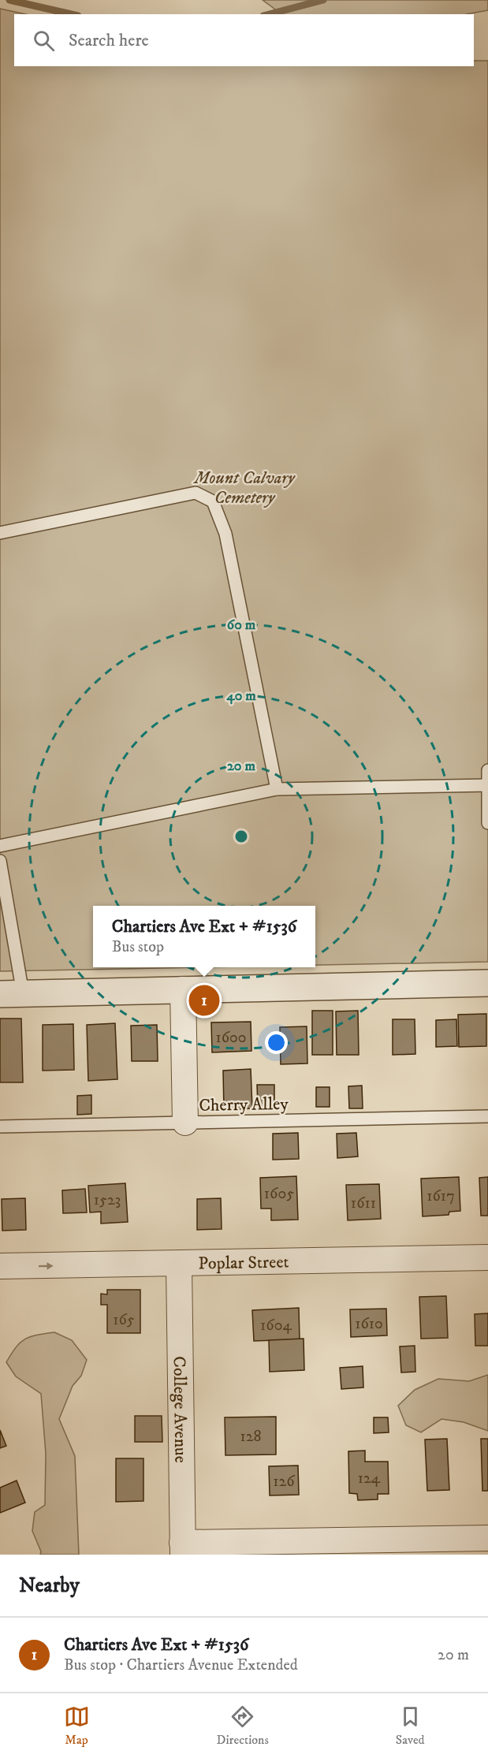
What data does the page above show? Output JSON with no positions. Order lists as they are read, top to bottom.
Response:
{
  "streets": {
    "street": ["Poplar Street", "College Avenue"],
    "lane": ["Cherry Alley"]
  },
  "crossings": [
    ["Poplar Street", "College Avenue"]
  ],
  "one_way": ["Poplar Street"],
  "parks": ["Mount Calvary Cemetery"],
  "house_numbers": [
    "1600",
    "1605",
    "1617",
    "1523",
    "1611",
    "165",
    "1610",
    "1604",
    "128",
    "124",
    "126"
  ],
  "page": {
    "search": "Search here",
    "popup": ["Chartiers Ave Ext + #1536", "Bus stop"],
    "pins": "1",
    "heading": "Nearby",
    "list": [
      {
        "mark": "1",
        "name": "Chartiers Ave Ext + #1536",
        "note": "Bus stop · Chartiers Avenue Extended",
        "value": "20 m"
      }
    ],
    "nav": ["Map", "Directions", "Saved"]
  },
  "rings": ["60 m", "40 m", "20 m"]
}
